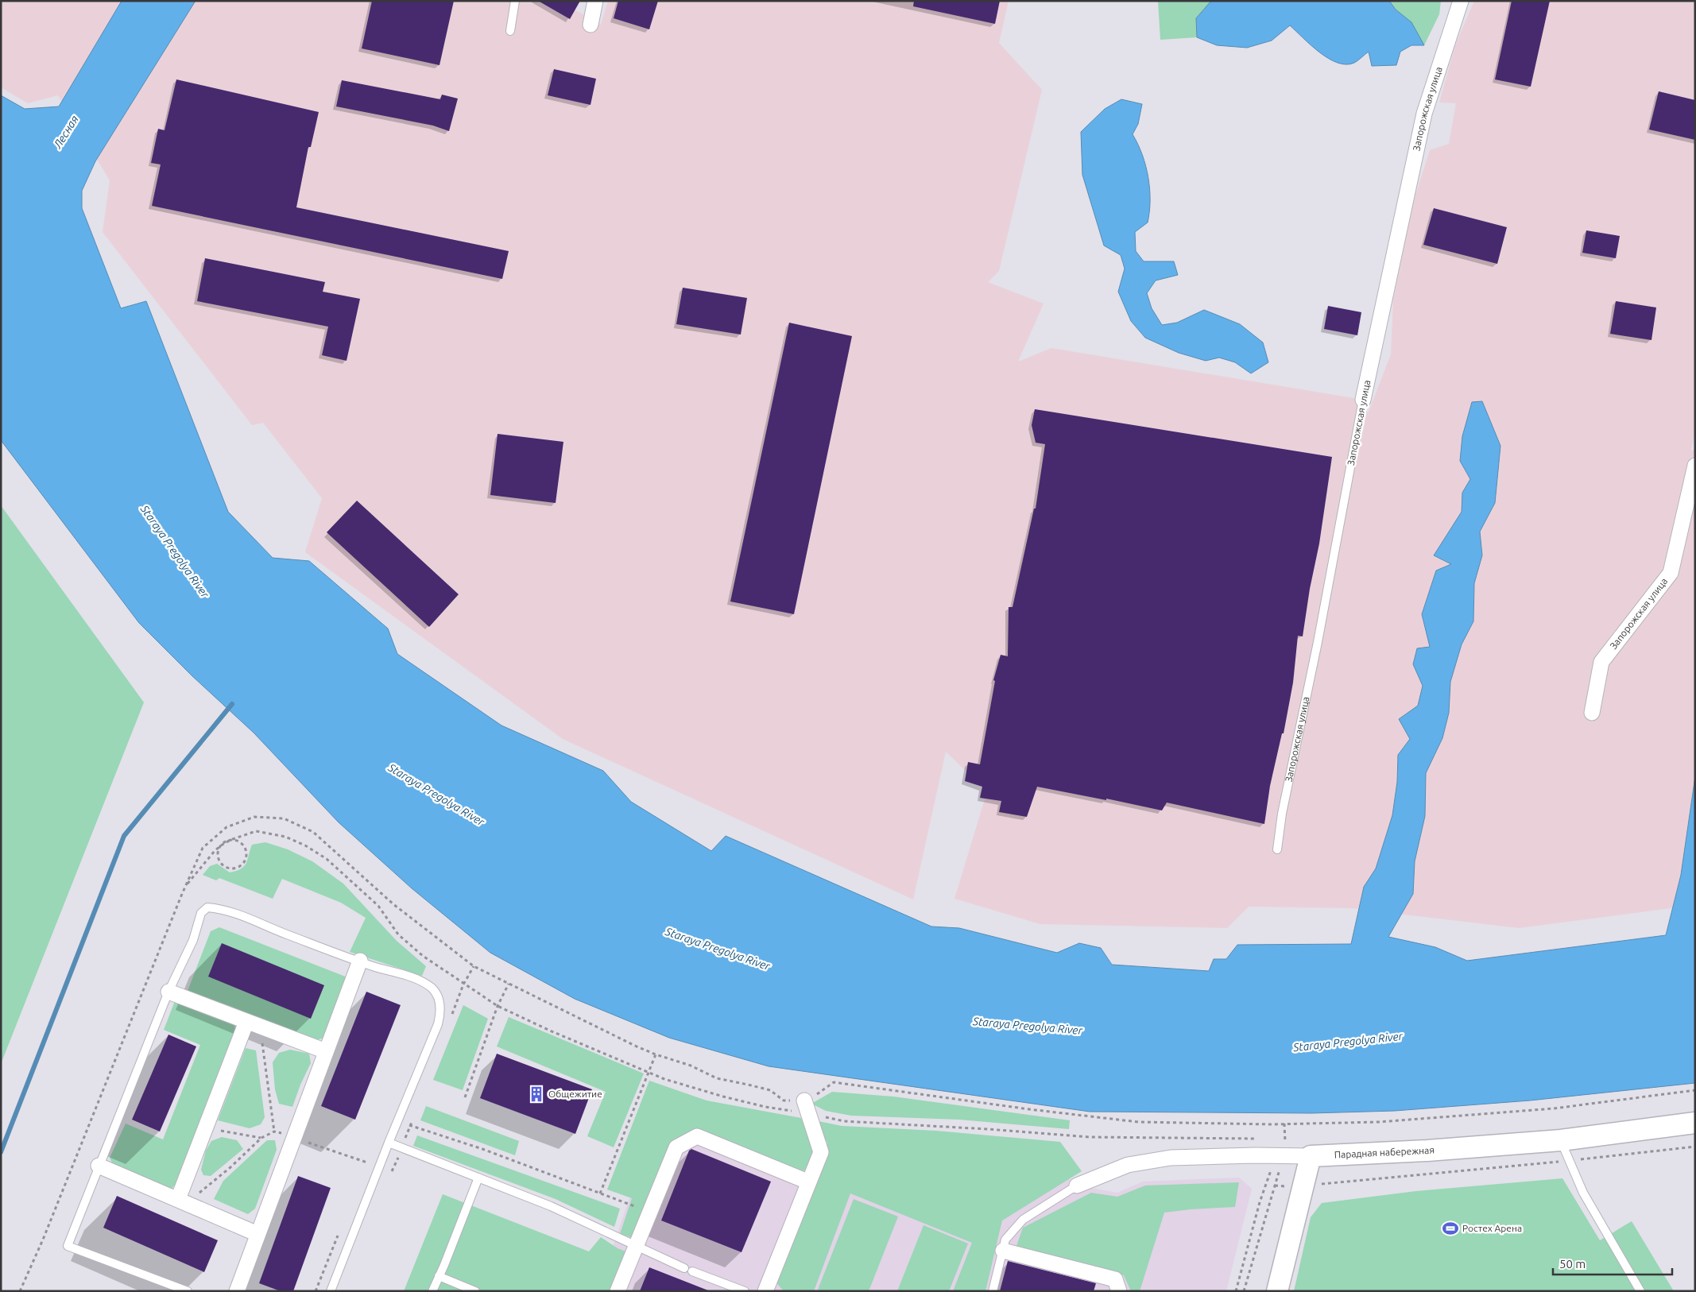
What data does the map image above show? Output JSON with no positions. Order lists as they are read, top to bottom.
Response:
{
  "streets": {
    "main road": ["Парадная набережная"],
    "street": ["Запорожская улица"]
  },
  "water": ["Лесная", "Staraya Pregolya River"],
  "places": {
    "building": ["Общежитие"],
    "sports": ["Ростех Арена"]
  },
  "scale_bar": "50 m"
}
